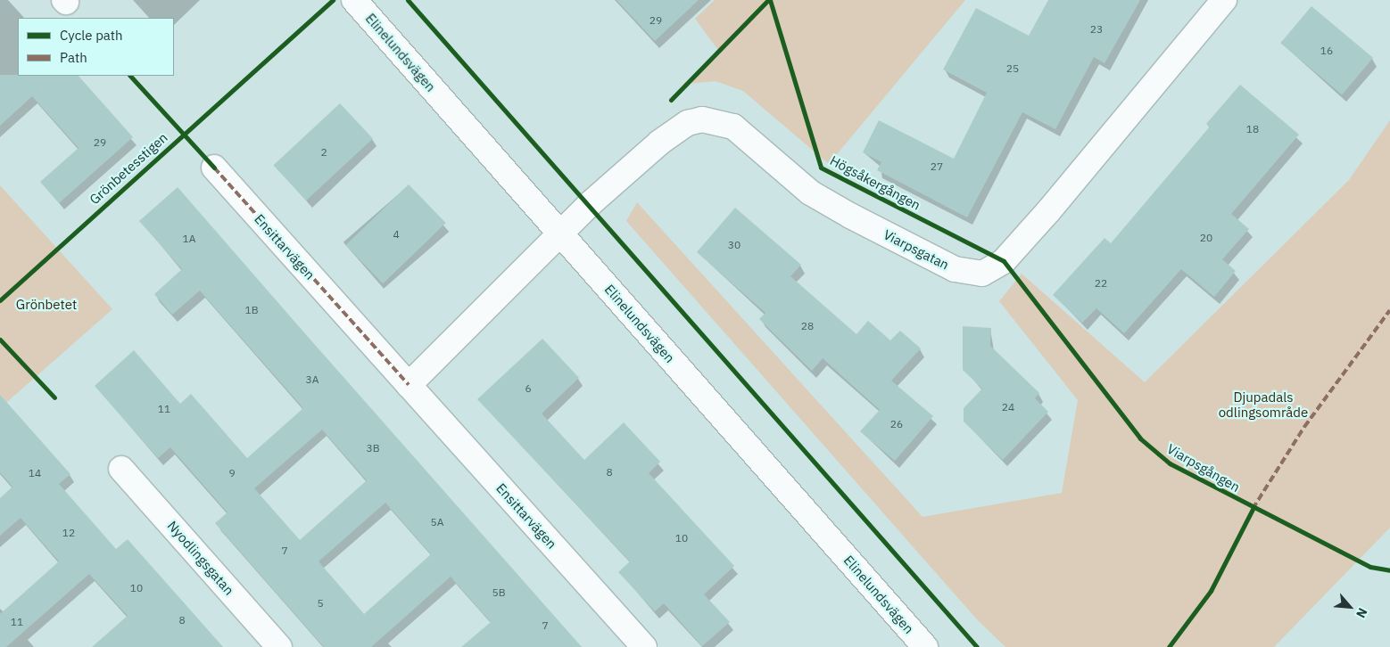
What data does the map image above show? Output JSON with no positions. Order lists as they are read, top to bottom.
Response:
{
  "streets": {
    "street": [
      "Elinelundsvägen",
      "Ensittarvägen",
      "Viarpsgatan",
      "Nyodlingsgatan"
    ],
    "cycle path": ["Grönbetesstigen", "Högsåkergången"]
  },
  "crossings": [
    ["Elinelundsvägen", "Viarpsgatan"]
  ],
  "parks": ["Grönbetet", "Djupadals odlingsområde"],
  "house_numbers": [
    "29",
    "23",
    "16",
    "25",
    "18",
    "29",
    "2",
    "27",
    "4",
    "20",
    "1A",
    "30",
    "22",
    "1B",
    "28",
    "3A",
    "6",
    "24",
    "11",
    "26",
    "3B",
    "8",
    "14",
    "9",
    "5A",
    "12",
    "10",
    "7",
    "10",
    "5B",
    "5",
    "8",
    "11",
    "7"
  ],
  "legend": ["Cycle path", "Path"],
  "north": "bottom right"
}
